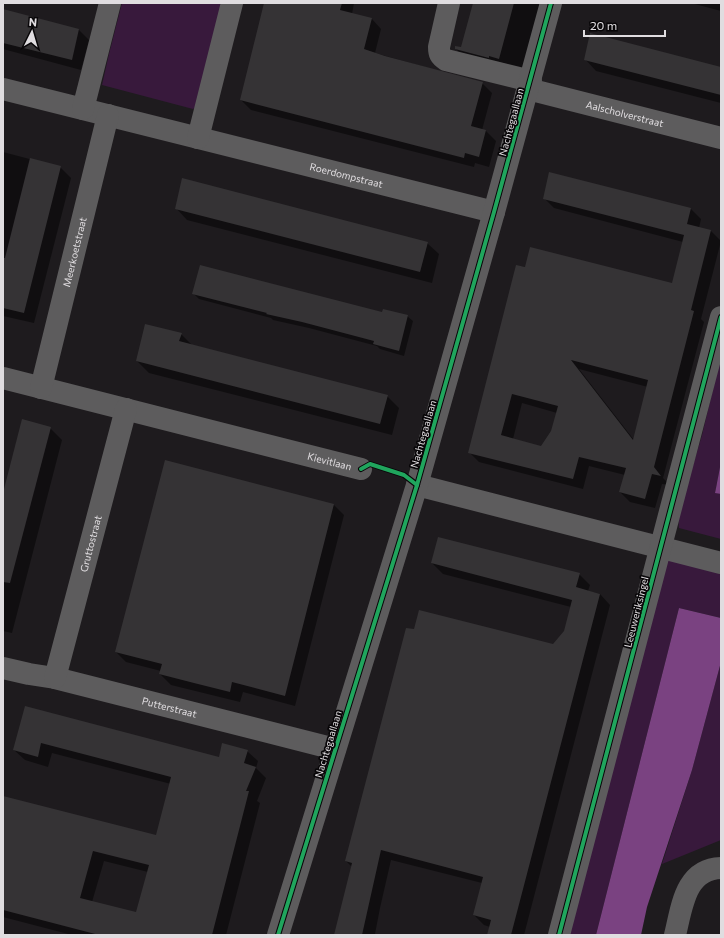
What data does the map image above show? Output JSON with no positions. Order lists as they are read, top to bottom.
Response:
{
  "streets": {
    "street": [
      "Aalscholverstraat",
      "Nachtegaallaan",
      "Roerdompstraat",
      "Meerkoetstraat",
      "Kievitlaan",
      "Gruttostraat",
      "Leeuweriksingel",
      "Putterstraat"
    ]
  },
  "crossings": [
    ["Aalscholverstraat", "Nachtegaallaan"],
    ["Nachtegaallaan", "Roerdompstraat"],
    ["Nachtegaallaan", "Putterstraat"],
    ["Roerdompstraat", "Meerkoetstraat"],
    ["Meerkoetstraat", "Kievitlaan"],
    ["Kievitlaan", "Gruttostraat"],
    ["Gruttostraat", "Putterstraat"]
  ],
  "scale_bar": "20 m",
  "north": "top"
}
